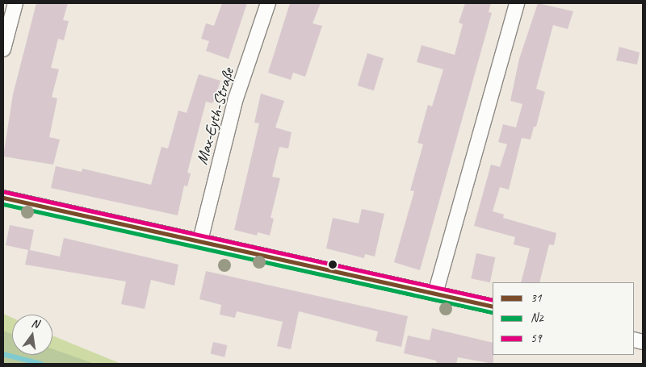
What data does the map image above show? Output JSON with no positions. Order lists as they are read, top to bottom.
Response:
{
  "streets": {
    "street": ["Max-Eyth-Straße"]
  },
  "lines": ["transit line 59", "transit line 31", "transit line N2"],
  "legend": ["31", "N2", "59"],
  "north": "top"
}
